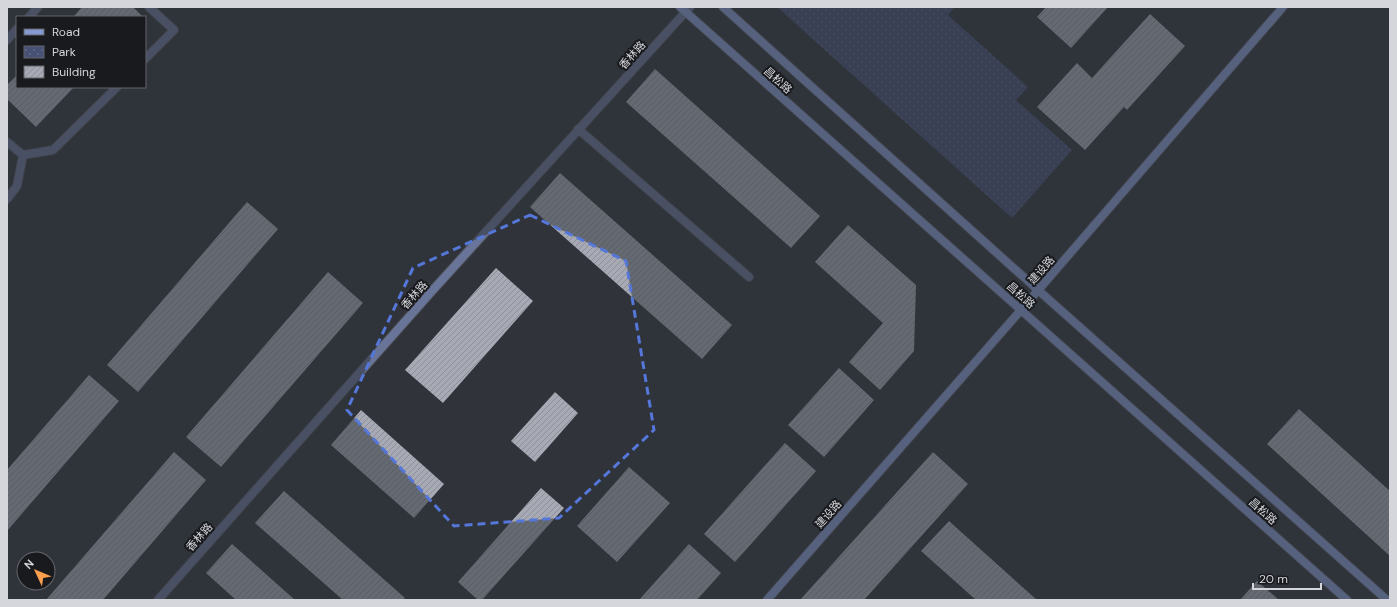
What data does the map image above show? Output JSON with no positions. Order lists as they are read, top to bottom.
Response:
{
  "streets": {
    "main road": ["昌松路", "建设路"],
    "street": ["香林路"]
  },
  "crossings": [
    ["香林路", "昌松路"],
    ["昌松路", "建设路"]
  ],
  "legend": ["Road", "Park", "Building"],
  "scale_bar": "20 m",
  "north": "top left"
}
